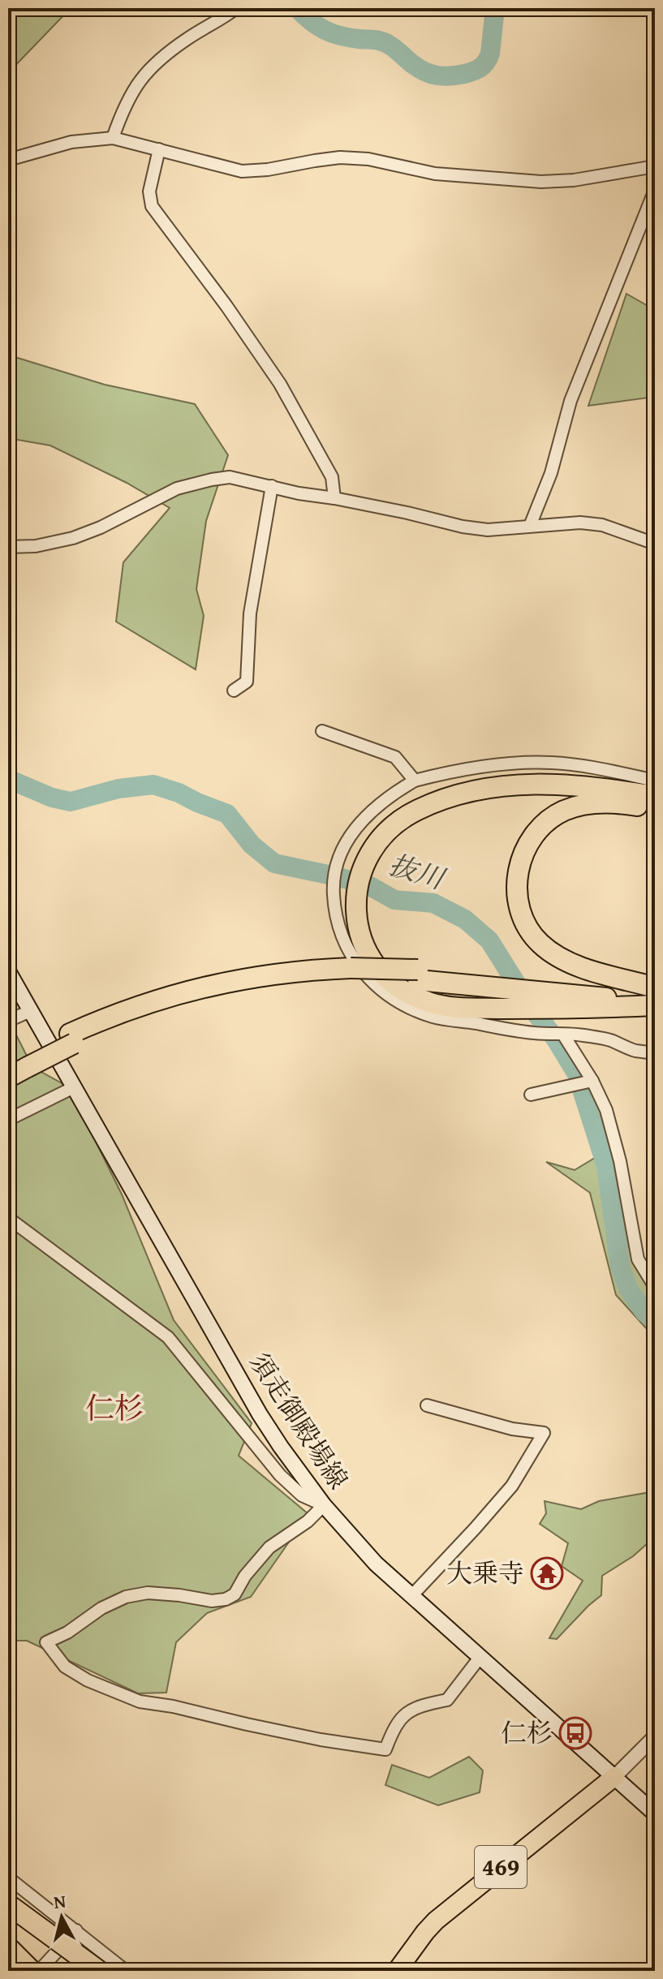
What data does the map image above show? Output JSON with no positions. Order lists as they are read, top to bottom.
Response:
{
  "streets": {
    "highway": ["469"],
    "main road": ["須走御殿場線"]
  },
  "crossings": [
    ["須走御殿場線", "469"]
  ],
  "districts": ["仁杉"],
  "water": ["抜川"],
  "places": {
    "temple": ["大乗寺"],
    "bus stop": ["仁杉"]
  },
  "north": "top"
}
